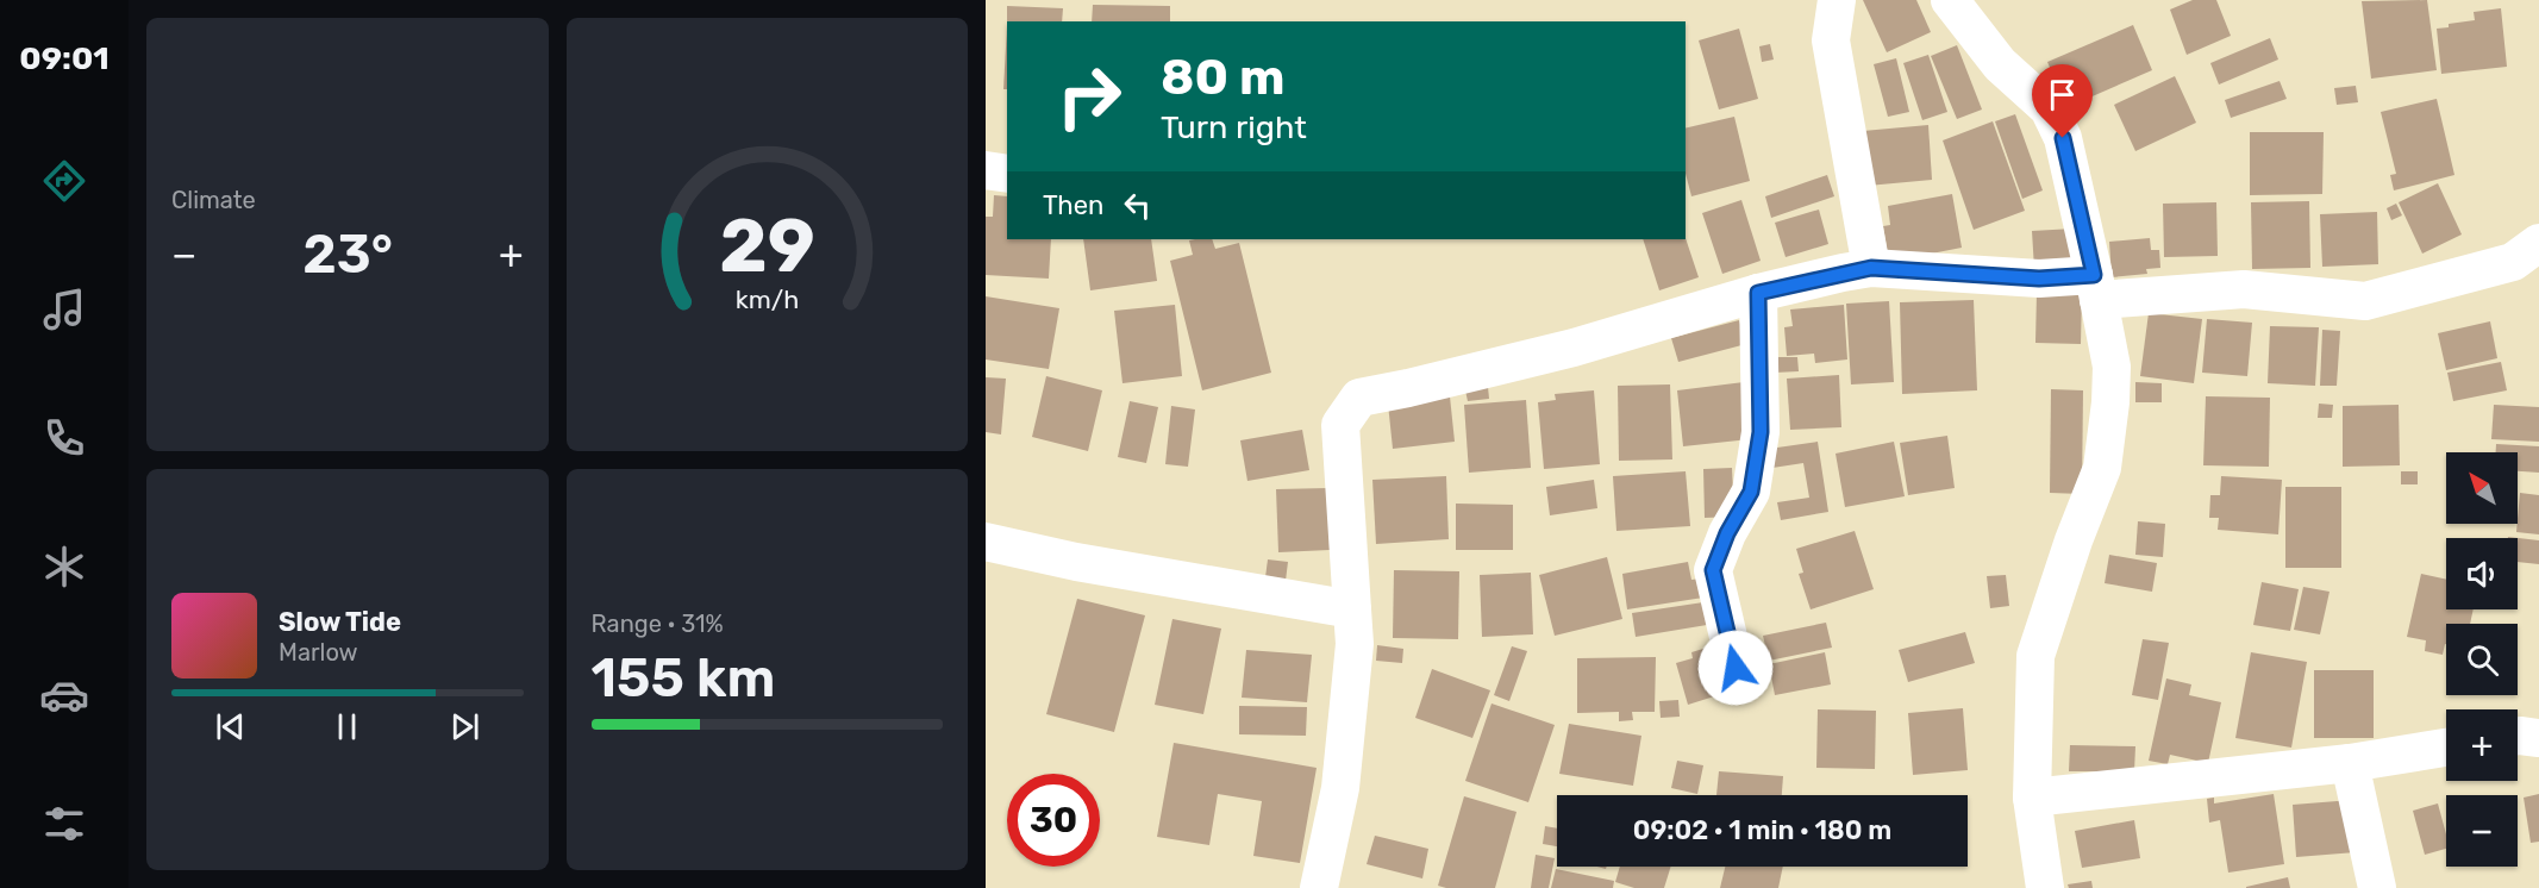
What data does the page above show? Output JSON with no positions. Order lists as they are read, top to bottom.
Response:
{
  "north": "top left",
  "page": {
    "tabs": "09:01",
    "tile": [
      "Climate",
      ["Range · 31%", "155 km"]
    ],
    "turn": ["80 m", "Turn right"],
    "then": "Then",
    "heat": ["−", "23°", "+"],
    "map_buttons": ["+", "−"],
    "song": ["Slow Tide", "Marlow"],
    "limit": "30",
    "trip": "09:02 · 1 min · 180 m",
    "gauge": ["29", "km/h"]
  }
}
